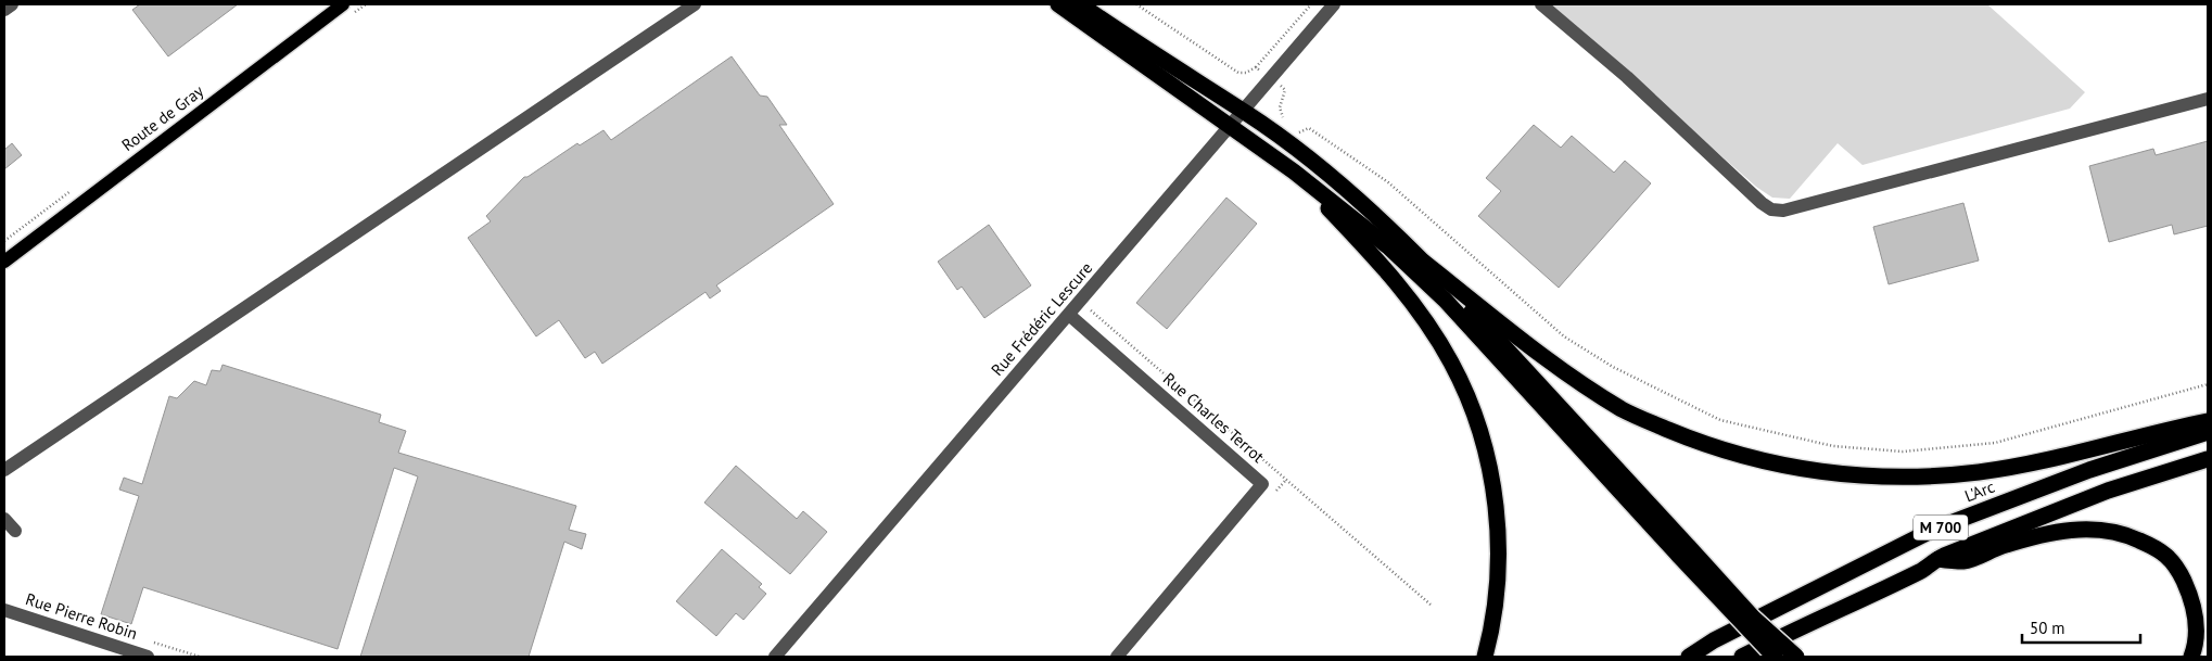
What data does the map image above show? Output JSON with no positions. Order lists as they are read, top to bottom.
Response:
{
  "streets": {
    "highway": ["L'Arc", "M 700"],
    "main road": ["Route de Gray"],
    "street": ["Rue Frédéric Lescure", "Rue Charles Terrot", "Rue Pierre Robin"]
  },
  "crossings": [
    ["Rue Frédéric Lescure", "Rue Charles Terrot"]
  ],
  "scale_bar": "50 m"
}
